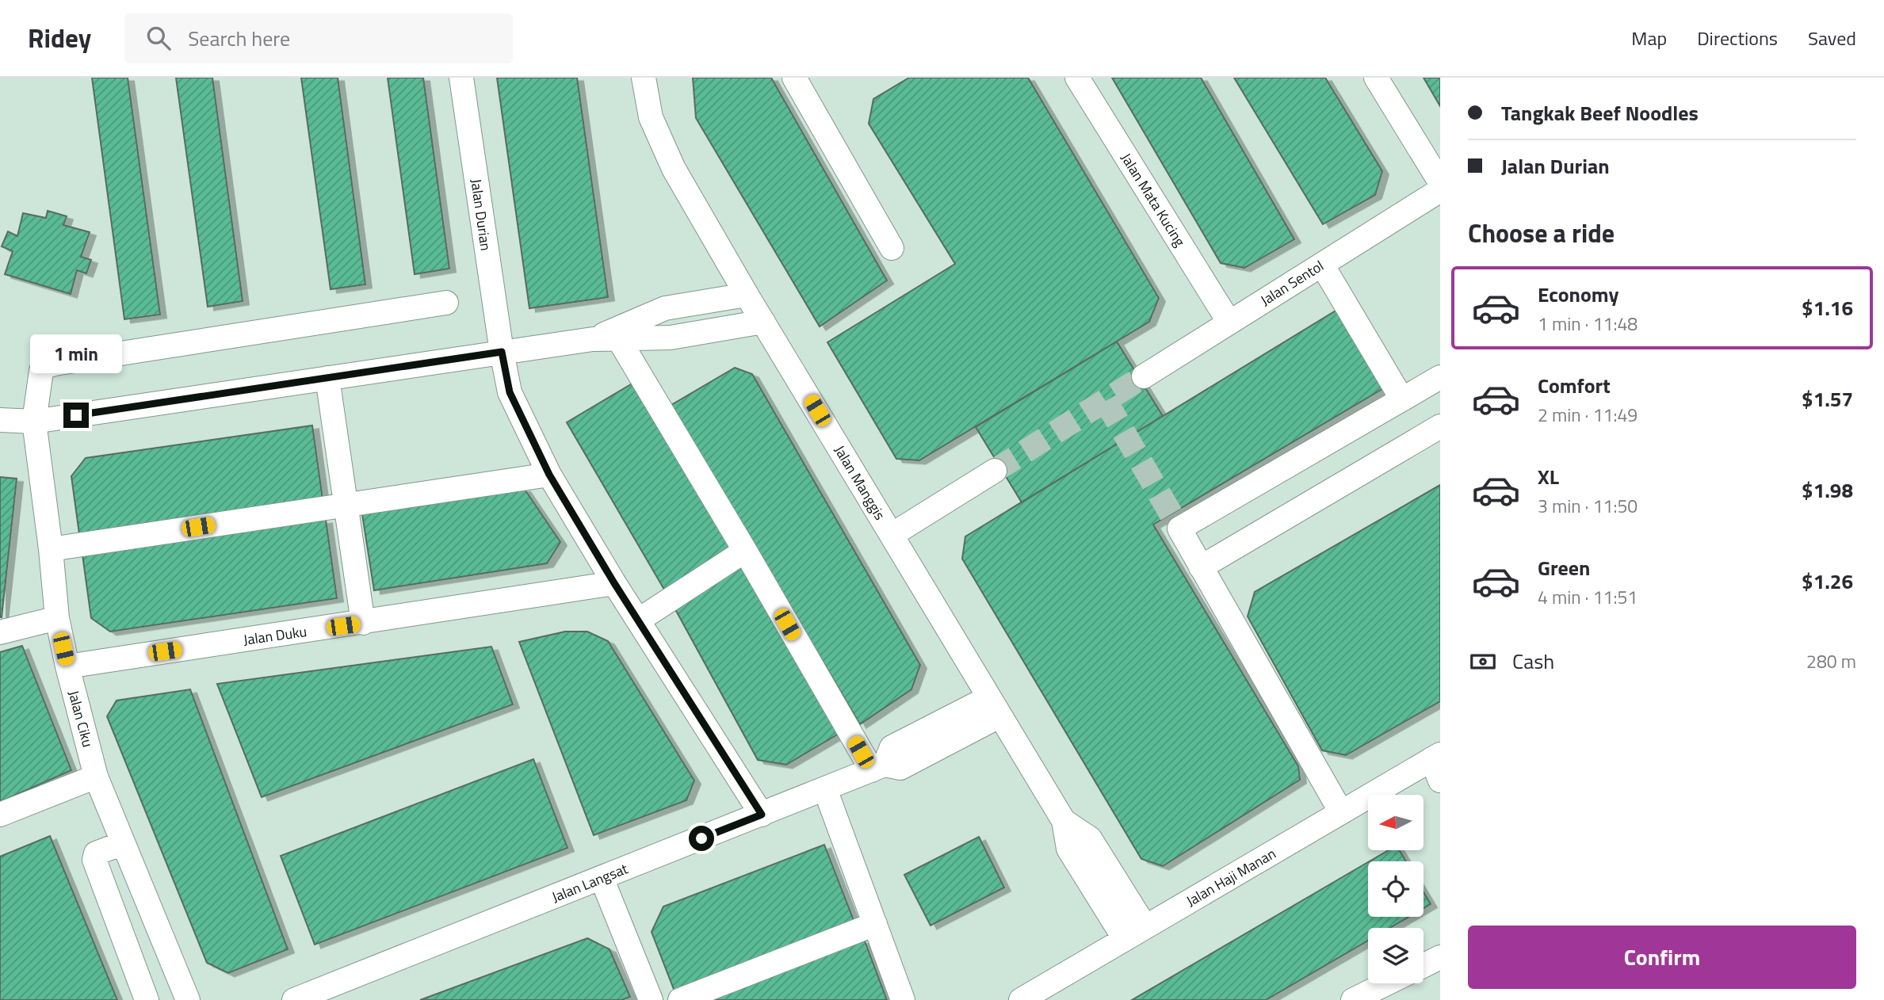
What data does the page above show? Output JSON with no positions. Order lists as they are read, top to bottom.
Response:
{
  "streets": {
    "street": [
      "Jalan Mata Kucing",
      "Jalan Durian",
      "Jalan Sentol",
      "Jalan Manggis",
      "Jalan Duku",
      "Jalan Ciku",
      "Jalan Haji Manan",
      "Jalan Langsat"
    ]
  },
  "crossings": [
    ["Jalan Mata Kucing", "Jalan Sentol"],
    ["Jalan Manggis", "Jalan Langsat"],
    ["Jalan Duku", "Jalan Ciku"]
  ],
  "north": "left",
  "page": {
    "header": "Ridey",
    "search": "Search here",
    "nav": ["Map", "Directions", "Saved"],
    "banner": ["Tangkak Beef Noodles", "Jalan Durian"],
    "heading": "Choose a ride",
    "list": [
      {
        "name": "Economy",
        "note": "1 min · 11:48",
        "value": "$1.16"
      },
      {
        "name": "Comfort",
        "note": "2 min · 11:49",
        "value": "$1.57"
      },
      {
        "name": "XL",
        "note": "3 min · 11:50",
        "value": "$1.98"
      },
      {
        "name": "Green",
        "note": "4 min · 11:51",
        "value": "$1.26"
      }
    ],
    "bubble": "1 min",
    "pay": ["Cash", "280 m"],
    "buttons": "Confirm"
  }
}
